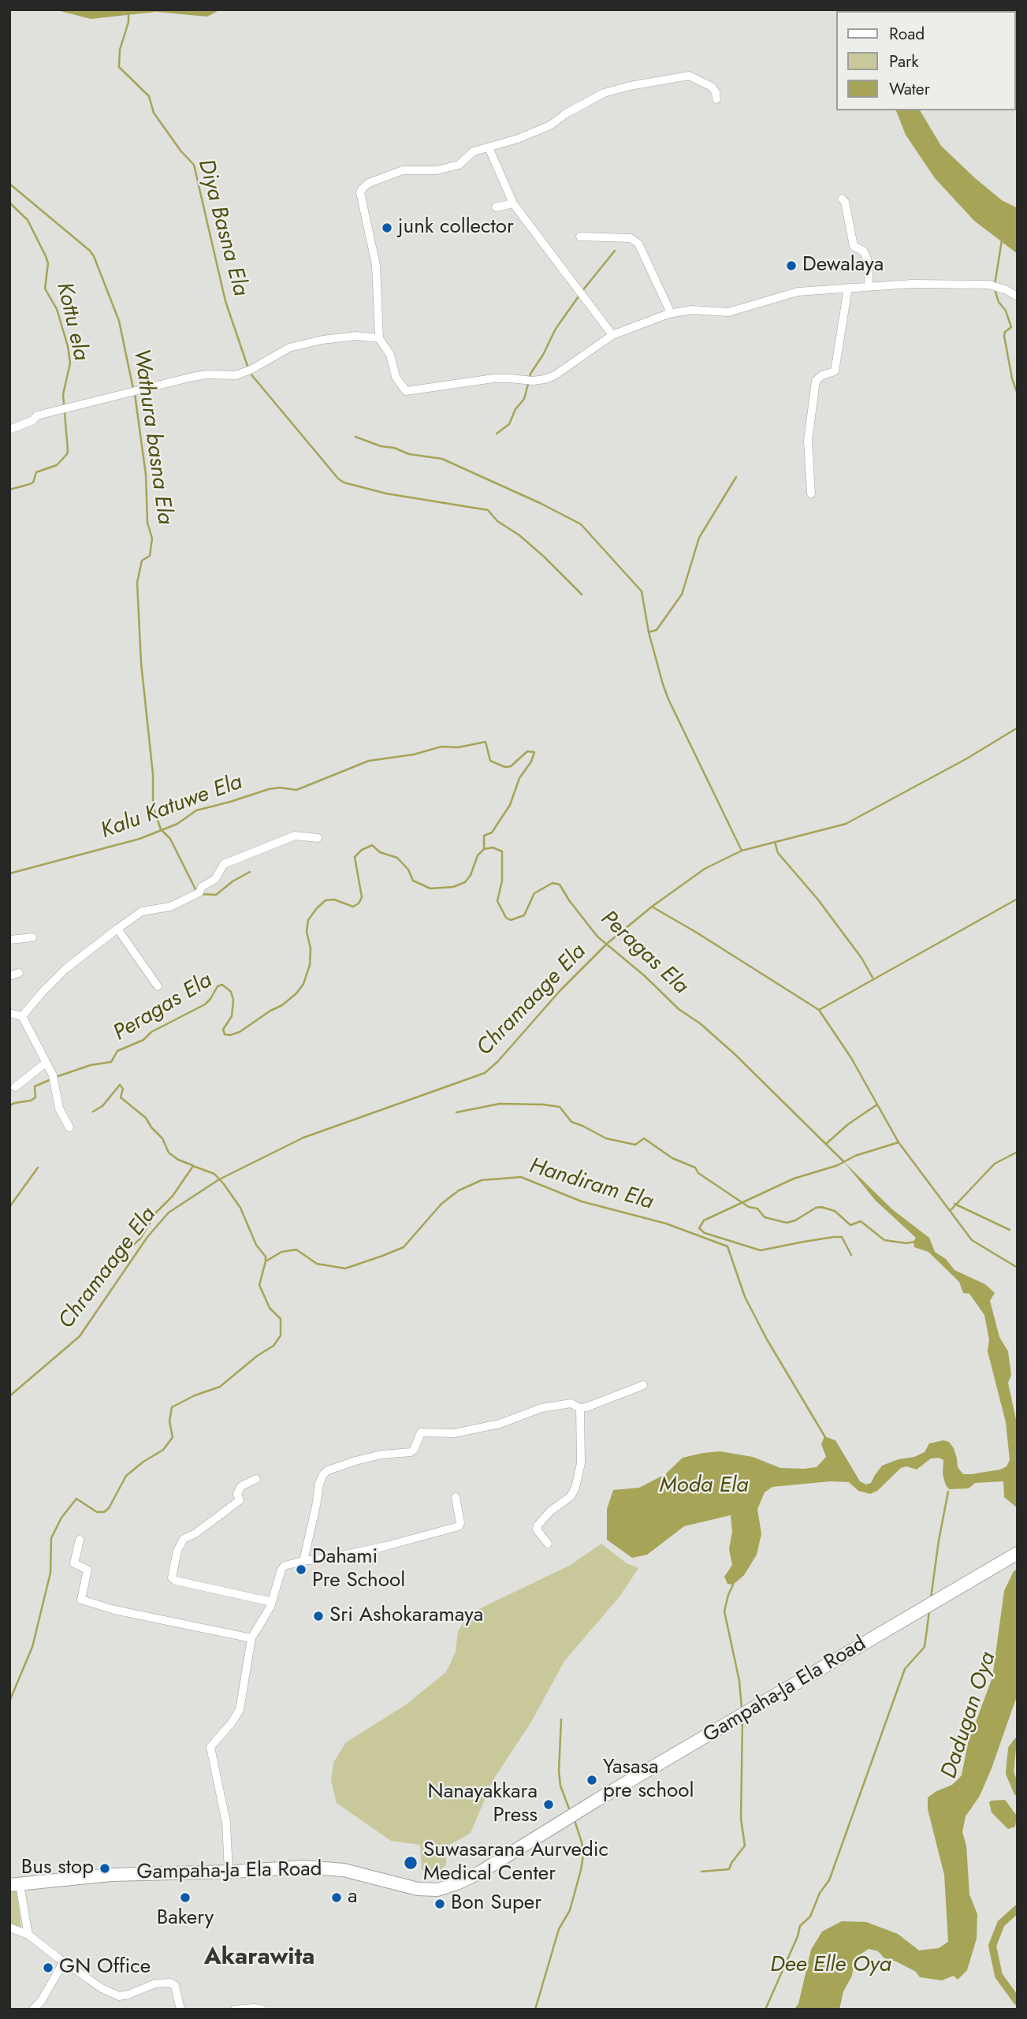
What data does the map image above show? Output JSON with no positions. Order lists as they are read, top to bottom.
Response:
{
  "streets": {
    "highway": ["Gampaha-Ja Ela Road"]
  },
  "districts": ["Akarawita"],
  "water": [
    "Diya Basna Ela",
    "Kottu ela",
    "Wathura basna Ela",
    "Kalu Katuwe Ela",
    "Peragas Ela",
    "Chramaage Ela",
    "Handiram Ela",
    "Moda Ela",
    "Dadugan Oya",
    "Dee Elle Oya"
  ],
  "places": [
    "junk collector",
    "Dewalaya",
    "Dahami Pre School",
    "Sri Ashokaramaya",
    "Yasasa pre school",
    "Nanayakkara Press",
    "Suwasarana Aurvedic Medical Center",
    "Bus stop",
    "Bakery",
    "a",
    "Bon Super",
    "GN Office"
  ],
  "legend": ["Road", "Park", "Water"]
}
